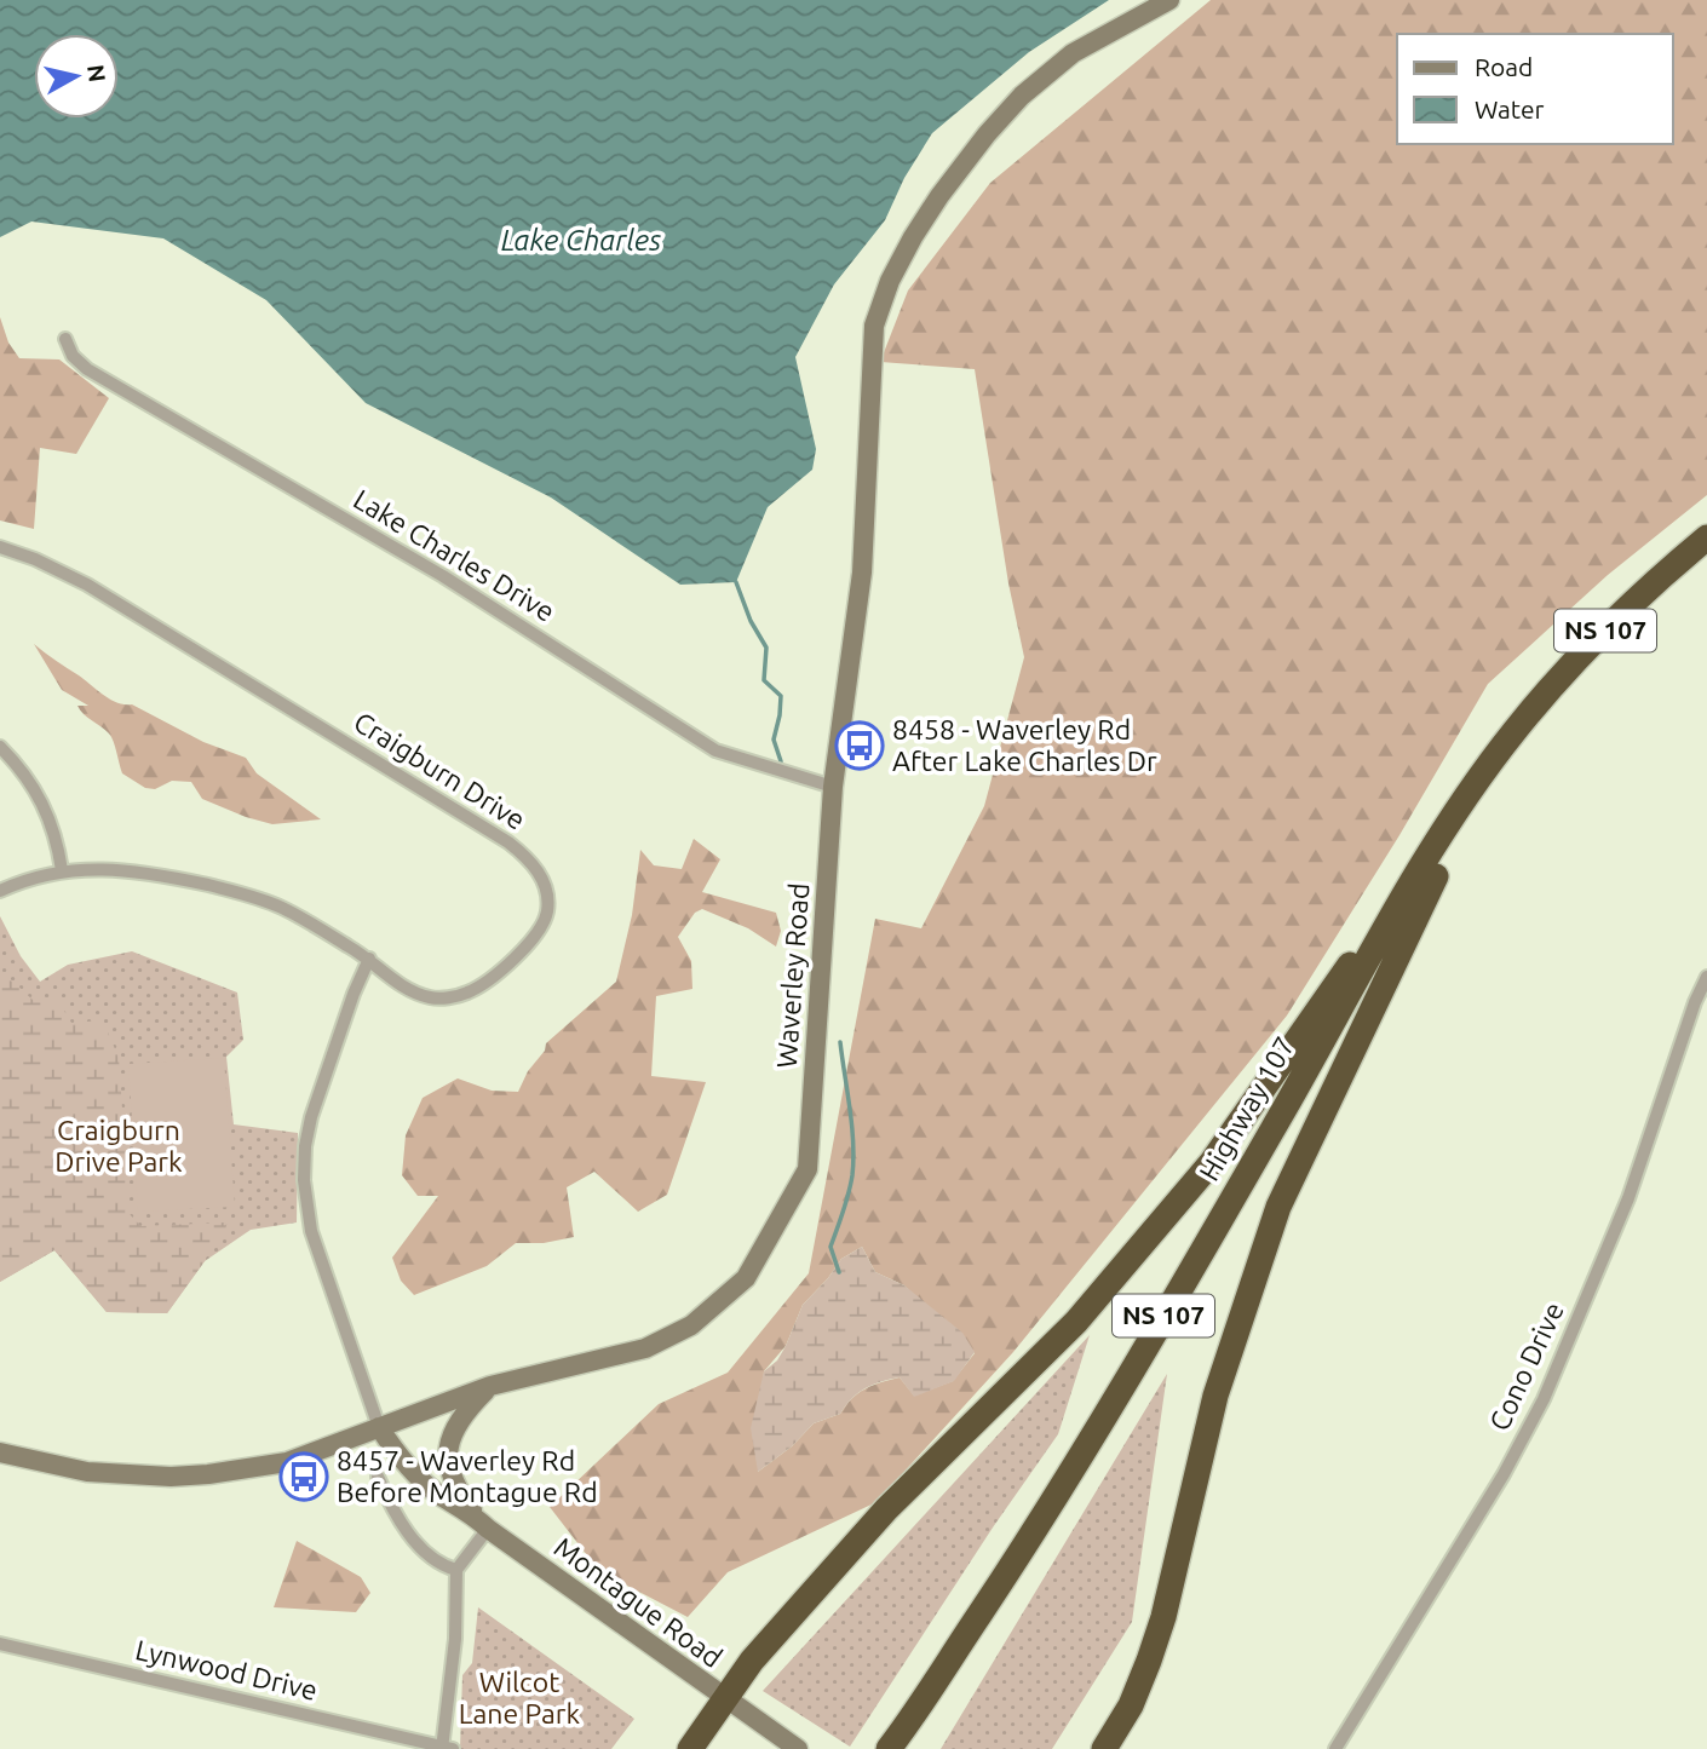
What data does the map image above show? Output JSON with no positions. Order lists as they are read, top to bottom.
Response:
{
  "streets": {
    "highway": ["NS 107", "Highway 107"],
    "main road": ["Waverley Road", "Montague Road"],
    "street": [
      "Lake Charles Drive",
      "Craigburn Drive",
      "Cono Drive",
      "Lynwood Drive"
    ]
  },
  "crossings": [
    ["Lake Charles Drive", "Waverley Road"],
    ["Waverley Road", "Montague Road"]
  ],
  "water": ["Lake Charles"],
  "parks": ["Craigburn Drive Park", "Wilcot Lane Park"],
  "places": {
    "bus stop": ["8458 - Waverley Rd After Lake Charles Dr", "8457 - Waverley Rd Before Montague Rd"]
  },
  "legend": ["Road", "Water"],
  "north": "right"
}
